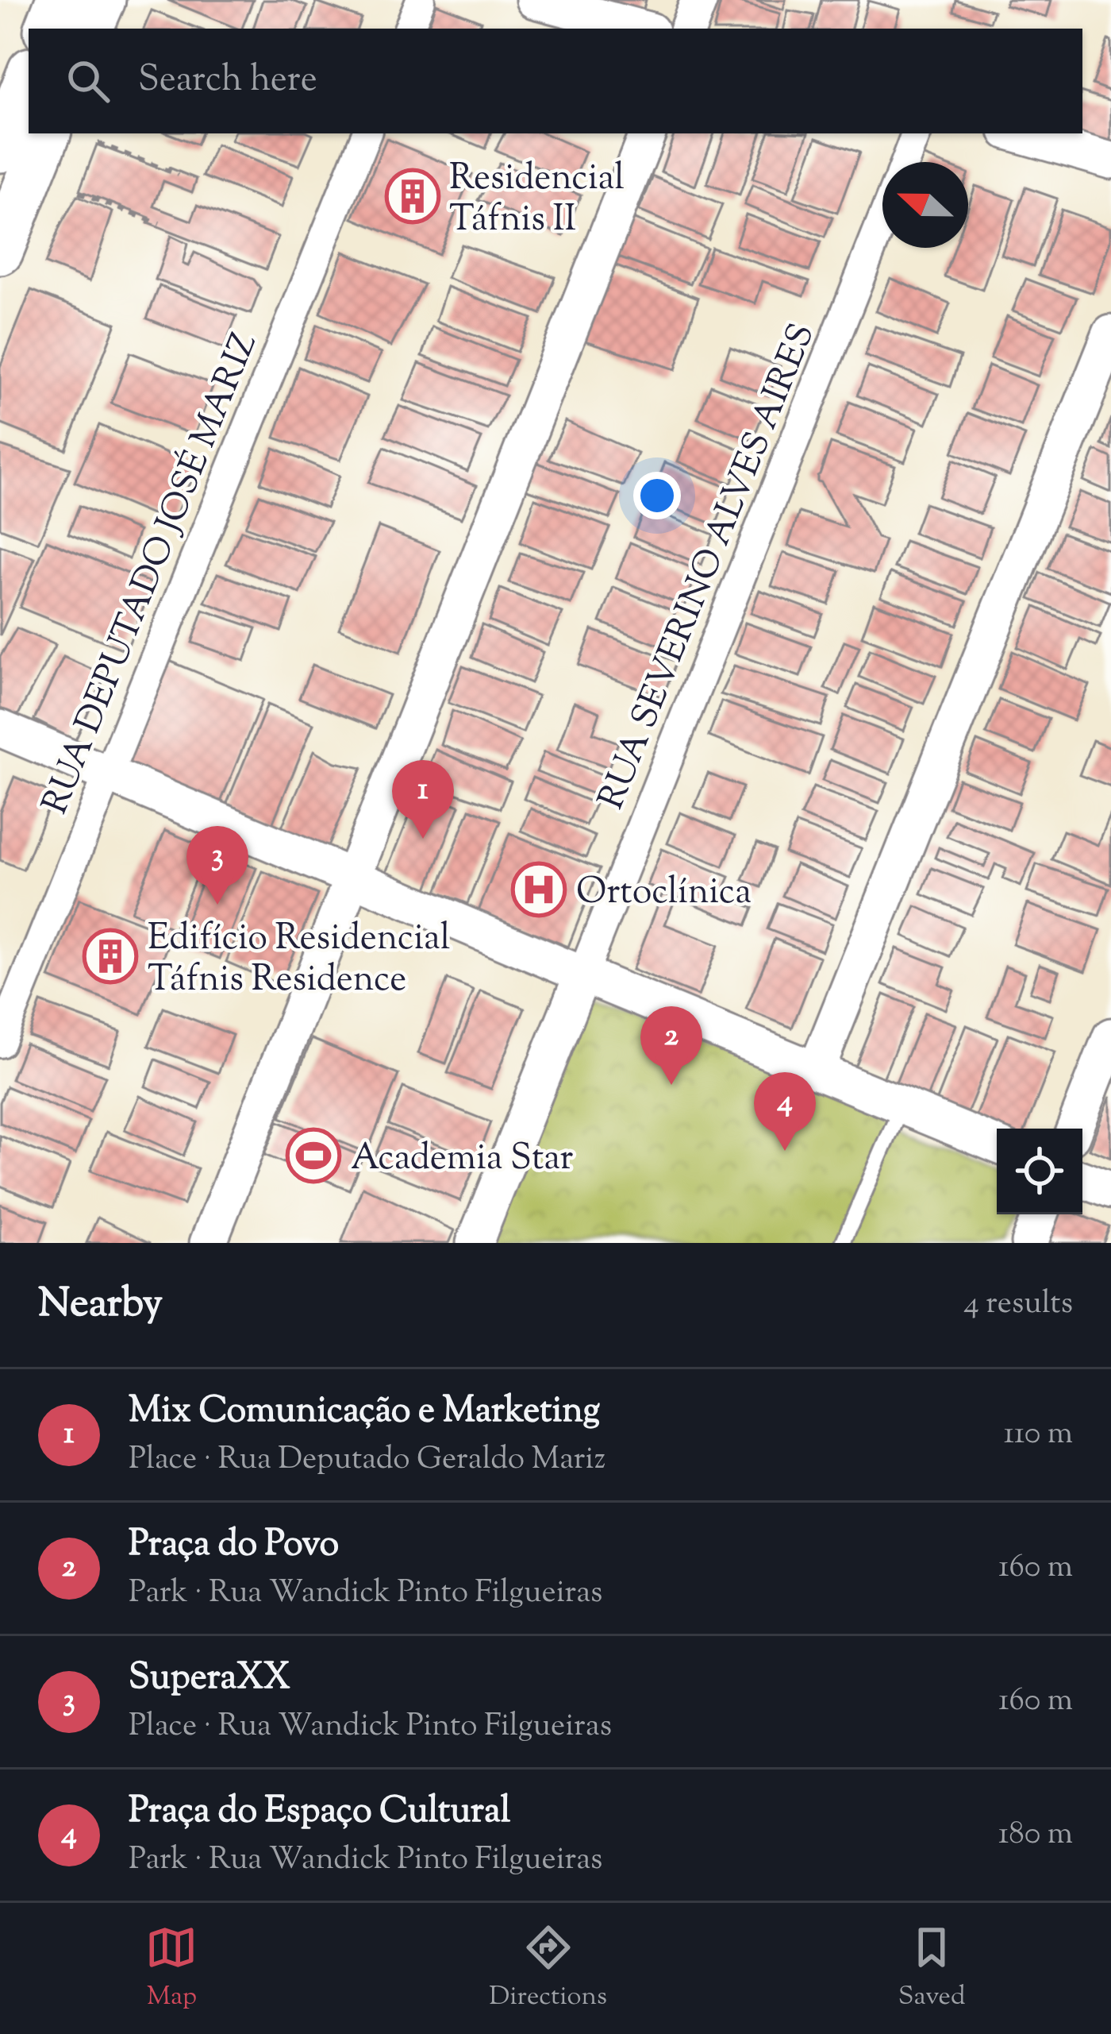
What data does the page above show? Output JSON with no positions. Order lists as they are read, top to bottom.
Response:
{
  "streets": {
    "street": ["RUA SEVERINO ALVES AIRES", "RUA DEPUTADO JOSÉ MARIZ"]
  },
  "places": {
    "building": ["Residencial Táfnis II", "Edifício Residencial Táfnis Residence"],
    "hospital": ["Ortoclínica"],
    "sports": ["Academia Star"]
  },
  "north": "left",
  "page": {
    "search": "Search here",
    "pins": [
      "1",
      "3",
      "2",
      "4"
    ],
    "heading": ["Nearby", "4 results"],
    "list": [
      {
        "mark": "1",
        "name": "Mix Comunicação e Marketing",
        "note": "Place · Rua Deputado Geraldo Mariz",
        "value": "110 m"
      },
      {
        "mark": "2",
        "name": "Praça do Povo",
        "note": "Park · Rua Wandick Pinto Filgueiras",
        "value": "160 m"
      },
      {
        "mark": "3",
        "name": "SuperaXX",
        "note": "Place · Rua Wandick Pinto Filgueiras",
        "value": "160 m"
      },
      {
        "mark": "4",
        "name": "Praça do Espaço Cultural",
        "note": "Park · Rua Wandick Pinto Filgueiras",
        "value": "180 m"
      }
    ],
    "nav": ["Map", "Directions", "Saved"]
  }
}
